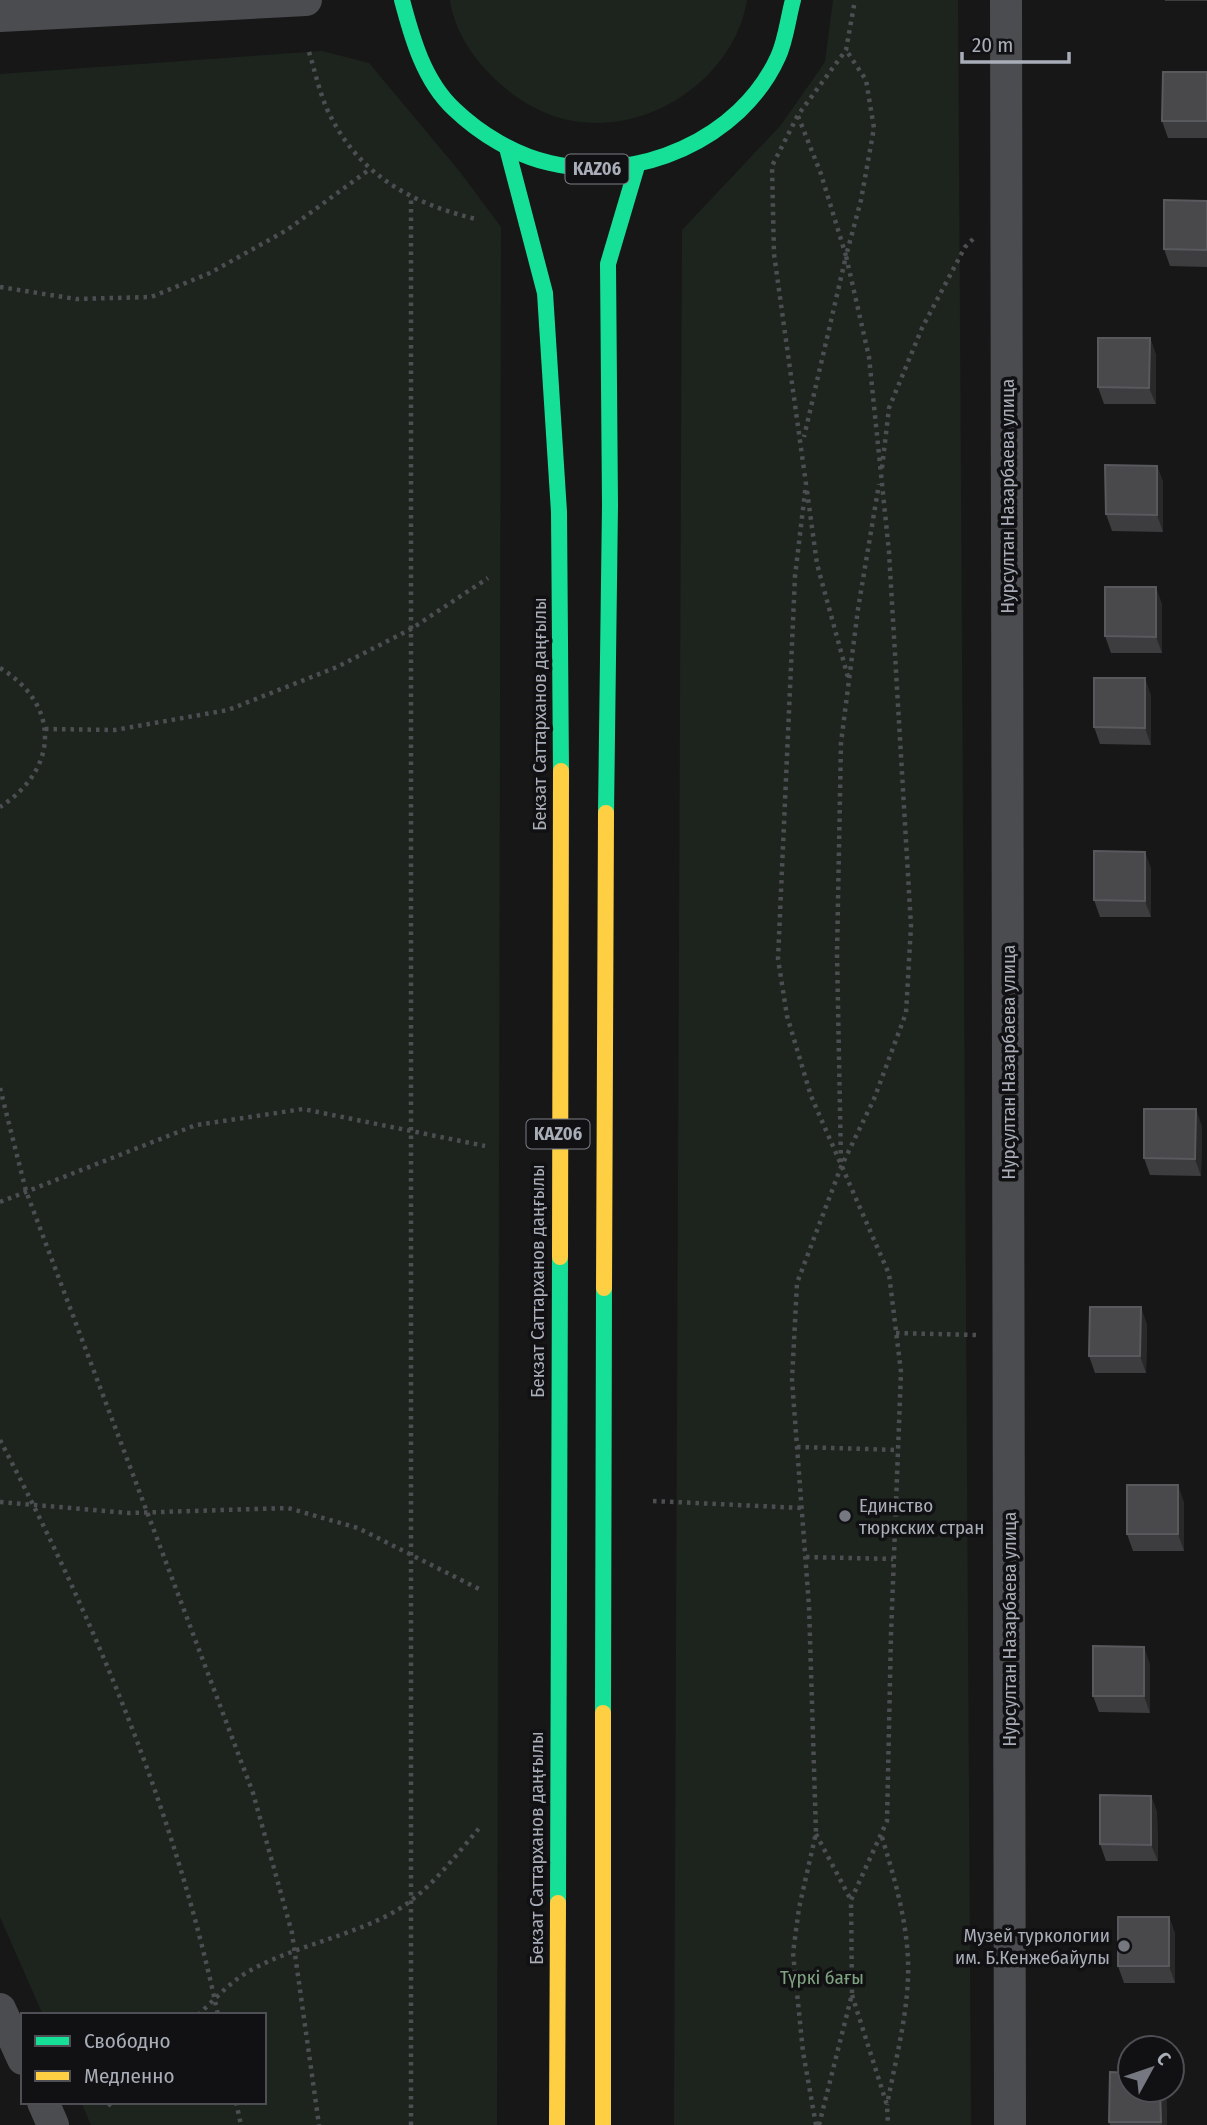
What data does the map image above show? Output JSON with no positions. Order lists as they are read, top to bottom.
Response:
{
  "streets": {
    "main road": ["KАZ06", "Бекзат Саттарханов даңғылы"],
    "street": ["Нурсултан Назарбаева улица"]
  },
  "crossings": [
    ["KАZ06", "Бекзат Саттарханов даңғылы"]
  ],
  "parks": ["Түркі бағы"],
  "places": ["Единство тюркских стран", "Музей туркологии им. Б.Кенжебайулы"],
  "legend": ["Свободно", "Медленно"],
  "scale_bar": "20 m",
  "north": "top right"
}
